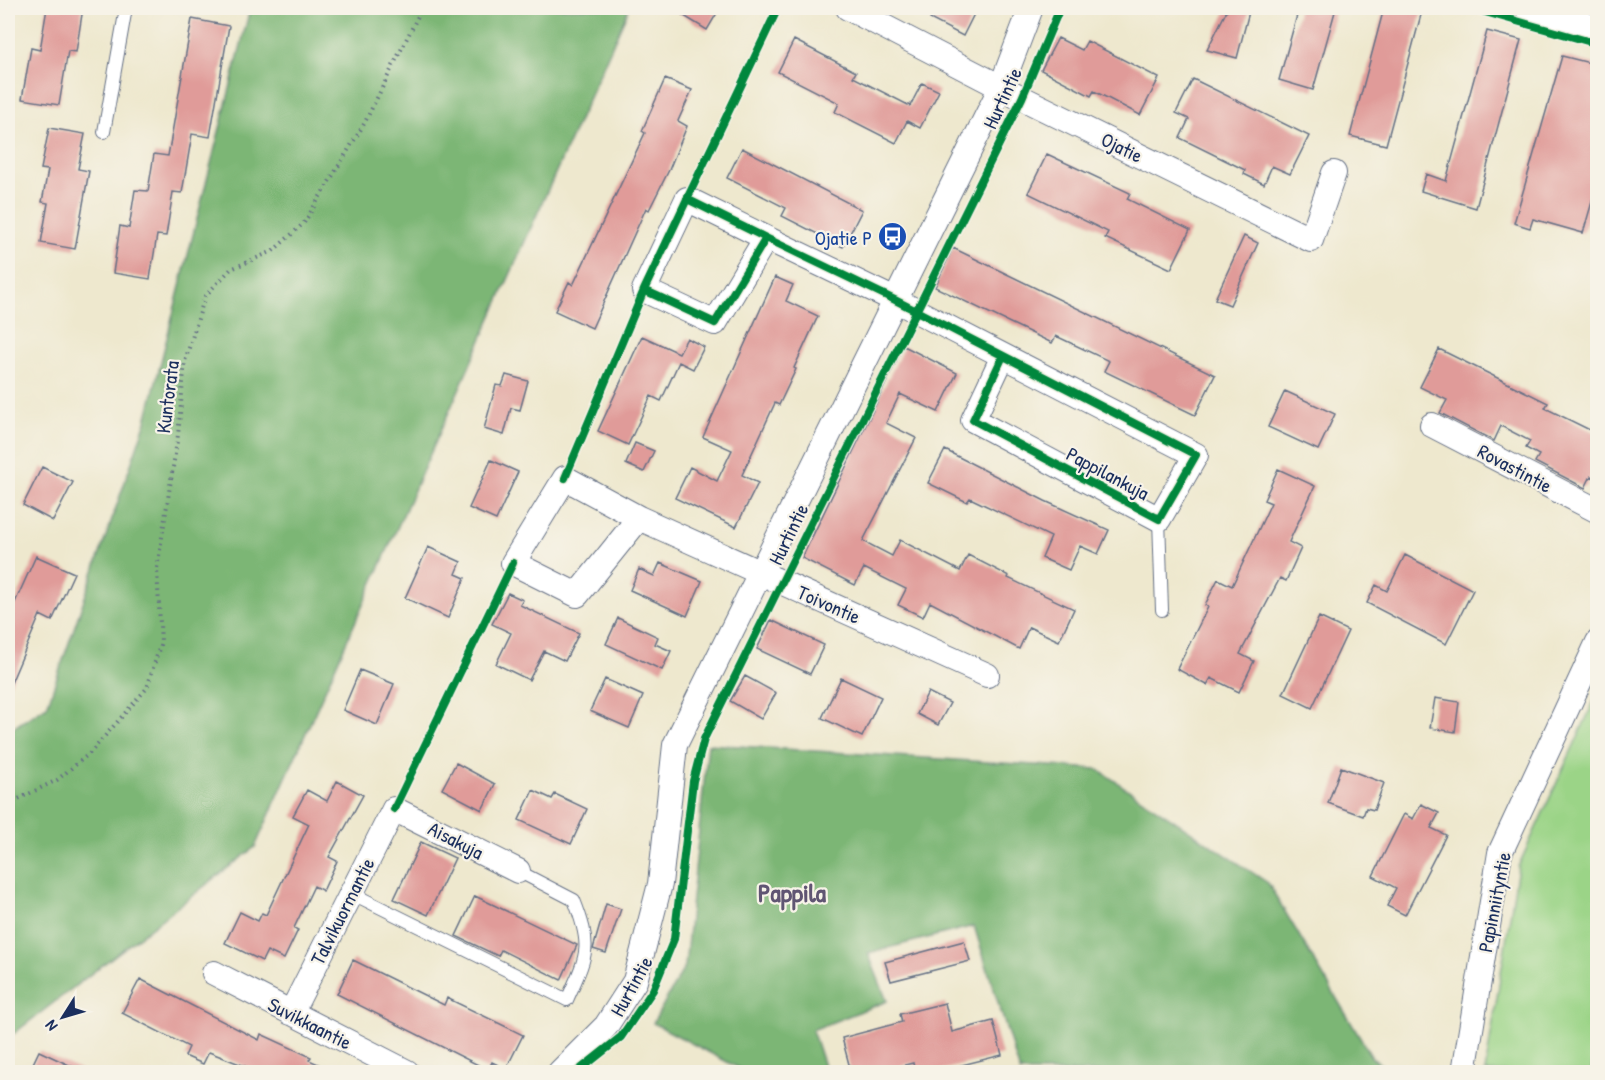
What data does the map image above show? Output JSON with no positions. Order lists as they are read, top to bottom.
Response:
{
  "streets": {
    "street": [
      "Hurtintie",
      "Ojatie",
      "Rovastintie",
      "Pappilankuja",
      "Toivontie",
      "Aisakuja",
      "Papinniityntie",
      "Talvikuormantie",
      "Suvikkaantie"
    ],
    "path": ["Kuntorata"]
  },
  "crossings": [
    ["Hurtintie", "Ojatie"],
    ["Hurtintie", "Pappilankuja"],
    ["Hurtintie", "Toivontie"],
    ["Aisakuja", "Talvikuormantie"],
    ["Talvikuormantie", "Suvikkaantie"]
  ],
  "districts": ["Pappila"],
  "places": {
    "bus stop": ["Ojatie P"]
  },
  "north": "bottom left"
}
